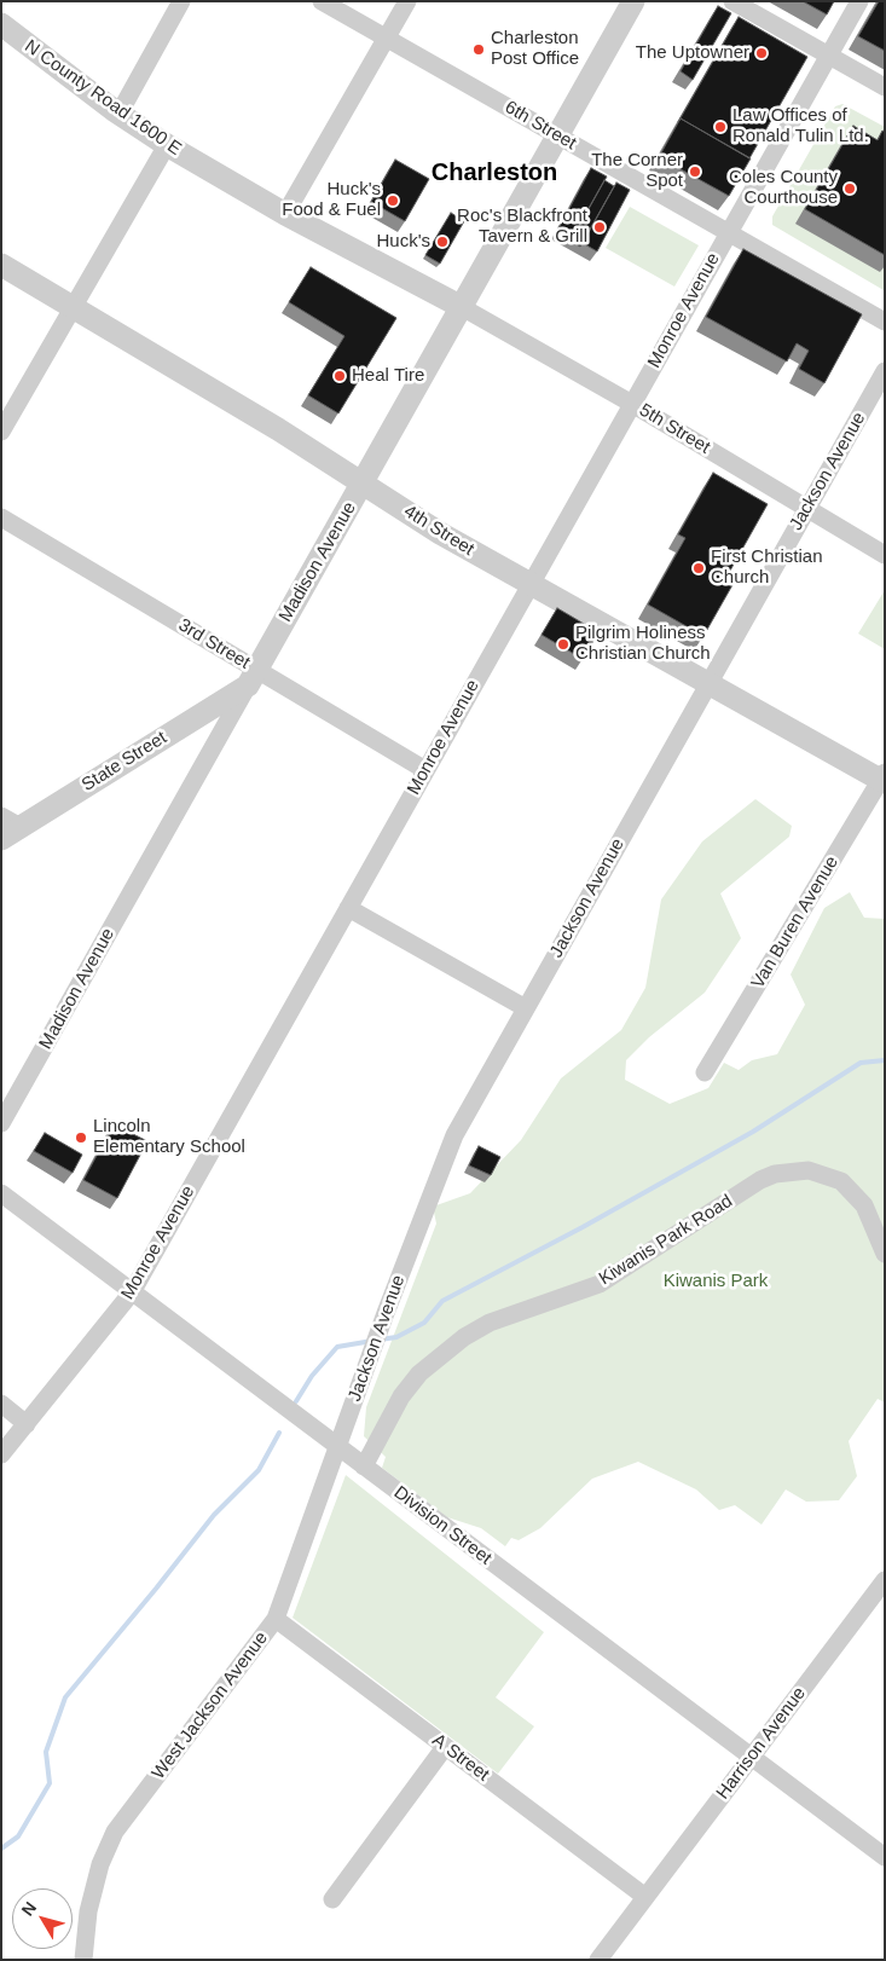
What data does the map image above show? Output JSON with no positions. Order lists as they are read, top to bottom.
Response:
{
  "streets": {
    "street": [
      "N County Road 1600 E",
      "6th Street",
      "Monroe Avenue",
      "5th Street",
      "Jackson Avenue",
      "4th Street",
      "Madison Avenue",
      "3rd Street",
      "State Street",
      "Van Buren Avenue",
      "Kiwanis Park Road",
      "Division Street",
      "West Jackson Avenue",
      "Harrison Avenue",
      "A Street"
    ]
  },
  "crossings": [
    ["N County Road 1600 E", "5th Street"],
    ["N County Road 1600 E", "Madison Avenue"],
    ["6th Street", "Monroe Avenue"],
    ["6th Street", "Madison Avenue"],
    ["Monroe Avenue", "5th Street"],
    ["Monroe Avenue", "4th Street"],
    ["Monroe Avenue", "3rd Street"],
    ["Monroe Avenue", "Division Street"],
    ["5th Street", "Jackson Avenue"],
    ["5th Street", "Madison Avenue"],
    ["Jackson Avenue", "4th Street"],
    ["Jackson Avenue", "Division Street"],
    ["Jackson Avenue", "West Jackson Avenue"],
    ["4th Street", "Madison Avenue"],
    ["4th Street", "Van Buren Avenue"],
    ["Madison Avenue", "3rd Street"],
    ["Madison Avenue", "State Street"],
    ["3rd Street", "State Street"],
    ["Kiwanis Park Road", "Division Street"],
    ["Division Street", "West Jackson Avenue"],
    ["Division Street", "Harrison Avenue"],
    ["West Jackson Avenue", "A Street"],
    ["Harrison Avenue", "A Street"]
  ],
  "districts": ["Charleston"],
  "parks": ["Kiwanis Park"],
  "places": [
    "Charleston Post Office",
    "The Uptowner",
    "Law Offices of Ronald Tulin Ltd.",
    "The Corner Spot",
    "Coles County Courthouse",
    "Huck's Food & Fuel",
    "Roc's Blackfront Tavern & Grill",
    "Huck's",
    "Heal Tire",
    "First Christian Church",
    "Pilgrim Holiness Christian Church",
    "Lincoln Elementary School"
  ],
  "north": "top left"
}
